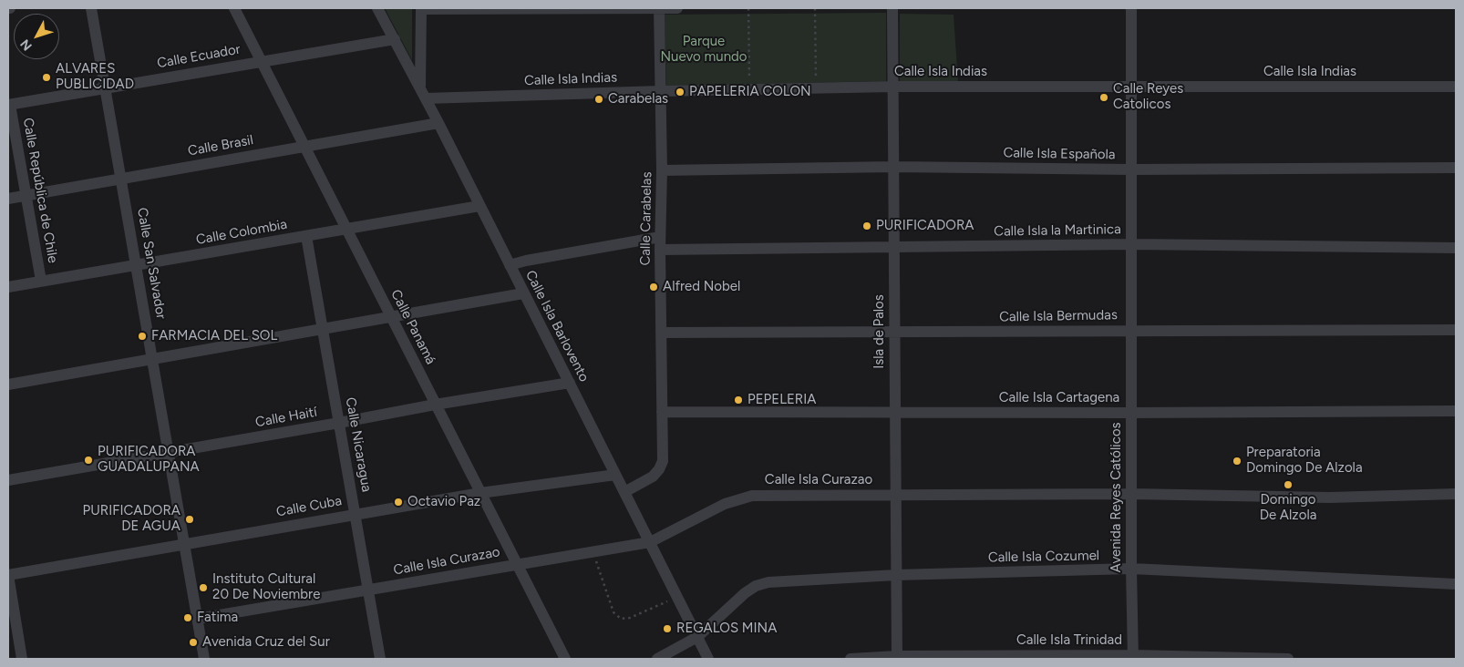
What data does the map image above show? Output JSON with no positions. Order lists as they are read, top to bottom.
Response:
{
  "streets": {
    "street": [
      "Calle Ecuador",
      "Calle Isla Indias",
      "Calle Brasil",
      "Calle Isla Española",
      "Calle República de Chile",
      "Calle Carabelas",
      "Calle Isla la Martinica",
      "Calle Colombia",
      "Calle San Salvador",
      "Calle Isla Bermudas",
      "Calle Isla Barlovento",
      "Calle Panamá",
      "Isla de Palos",
      "Calle Isla Cartagena",
      "Calle Haití",
      "Calle Nicaragua",
      "Calle Isla Curazao",
      "Avenida Reyes Católicos",
      "Calle Cuba",
      "Calle Isla Cozumel",
      "Calle Isla Trinidad"
    ]
  },
  "crossings": [
    ["Calle Ecuador", "Calle República de Chile"],
    ["Calle Ecuador", "Calle San Salvador"],
    ["Calle Ecuador", "Calle Isla Barlovento"],
    ["Calle Ecuador", "Calle Panamá"],
    ["Calle Isla Indias", "Calle Carabelas"],
    ["Calle Isla Indias", "Calle Isla Barlovento"],
    ["Calle Isla Indias", "Isla de Palos"],
    ["Calle Isla Indias", "Avenida Reyes Católicos"],
    ["Calle Brasil", "Calle República de Chile"],
    ["Calle Brasil", "Calle San Salvador"],
    ["Calle Brasil", "Calle Isla Barlovento"],
    ["Calle Brasil", "Calle Panamá"],
    ["Calle Isla Española", "Calle Carabelas"],
    ["Calle Isla Española", "Isla de Palos"],
    ["Calle Isla Española", "Avenida Reyes Católicos"],
    ["Calle República de Chile", "Calle Colombia"],
    ["Calle Carabelas", "Calle Isla la Martinica"],
    ["Calle Carabelas", "Calle Isla Bermudas"],
    ["Calle Carabelas", "Calle Isla Barlovento"],
    ["Calle Carabelas", "Calle Isla Cartagena"],
    ["Calle Isla la Martinica", "Isla de Palos"],
    ["Calle Isla la Martinica", "Avenida Reyes Católicos"],
    ["Calle Colombia", "Calle San Salvador"],
    ["Calle Colombia", "Calle Isla Barlovento"],
    ["Calle Colombia", "Calle Panamá"],
    ["Calle Colombia", "Calle Nicaragua"],
    ["Calle San Salvador", "Calle Haití"],
    ["Calle San Salvador", "Calle Isla Curazao"],
    ["Calle San Salvador", "Calle Cuba"],
    ["Calle Isla Bermudas", "Isla de Palos"],
    ["Calle Isla Bermudas", "Avenida Reyes Católicos"],
    ["Calle Isla Barlovento", "Calle Haití"],
    ["Calle Isla Barlovento", "Calle Isla Curazao"],
    ["Calle Isla Barlovento", "Calle Cuba"],
    ["Calle Isla Barlovento", "Calle Isla Cozumel"],
    ["Calle Panamá", "Calle Haití"],
    ["Calle Panamá", "Calle Isla Curazao"],
    ["Calle Panamá", "Calle Cuba"],
    ["Isla de Palos", "Calle Isla Cartagena"],
    ["Isla de Palos", "Calle Isla Curazao"],
    ["Isla de Palos", "Calle Isla Cozumel"],
    ["Isla de Palos", "Calle Isla Trinidad"],
    ["Calle Isla Cartagena", "Avenida Reyes Católicos"],
    ["Calle Haití", "Calle Nicaragua"],
    ["Calle Nicaragua", "Calle Isla Curazao"],
    ["Calle Nicaragua", "Calle Cuba"],
    ["Calle Isla Curazao", "Avenida Reyes Católicos"],
    ["Avenida Reyes Católicos", "Calle Isla Cozumel"],
    ["Avenida Reyes Católicos", "Calle Isla Trinidad"]
  ],
  "parks": ["Parque Nuevo mundo"],
  "places": [
    "ALVARES PUBLICIDAD",
    "PAPELERIA COLON",
    "Calle Reyes Catolicos",
    "Carabelas",
    "PURIFICADORA",
    "Alfred Nobel",
    "FARMACIA DEL SOL",
    "PEPELERIA",
    "PURIFICADORA GUADALUPANA",
    "Preparatoria Domingo De Alzola",
    "Domingo De Alzola",
    "Octavio Paz",
    "PURIFICADORA DE AGUA",
    "Instituto Cultural 20 De Noviembre",
    "Fatima",
    "REGALOS MINA",
    "Avenida Cruz del Sur"
  ],
  "north": "bottom left"
}
